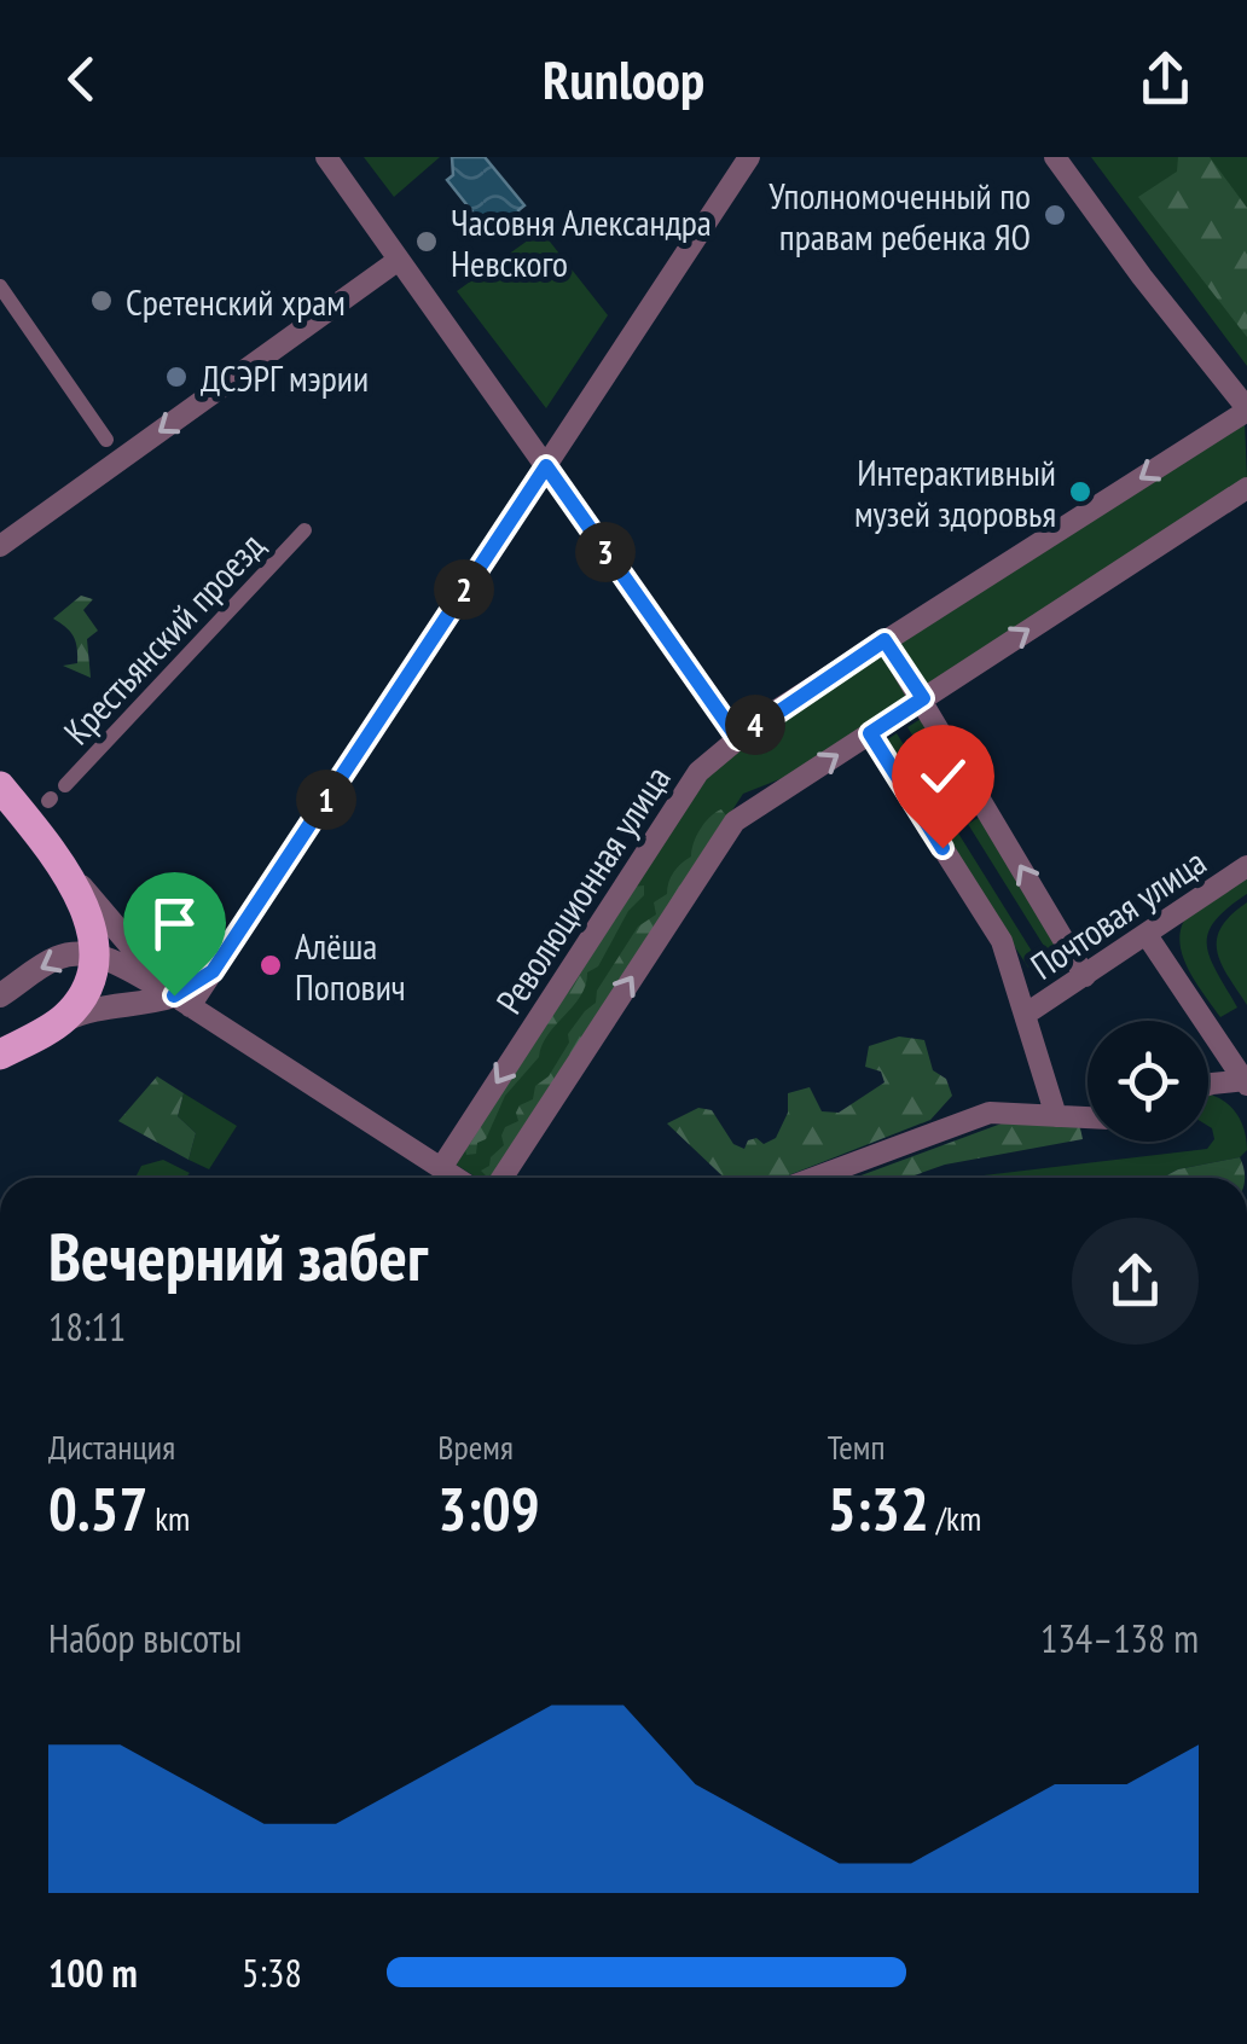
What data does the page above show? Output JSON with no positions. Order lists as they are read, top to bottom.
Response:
{
  "streets": {
    "street": ["Крестьянский проезд", "Революционная улица", "Почтовая улица"]
  },
  "places": [
    "Уполномоченный по правам ребенка ЯО",
    "Часовня Александра Невского",
    "Сретенский храм",
    "ДСЭРГ мэрии",
    "Интерактивный музей здоровья",
    "Алёша Попович"
  ],
  "page": {
    "header": "Runloop",
    "pins": [
      "3",
      "2",
      "4",
      "1"
    ],
    "heading": ["Вечерний забег", "18:11"],
    "stats": [
      ["Дистанция", "0.57 km"],
      ["Время", "3:09"],
      ["Темп", "5:32 /km"]
    ],
    "chart": ["Набор высоты", "134–138 m"],
    "list": [
      {
        "name": "100 m",
        "note": "5:38"
      }
    ]
  }
}
